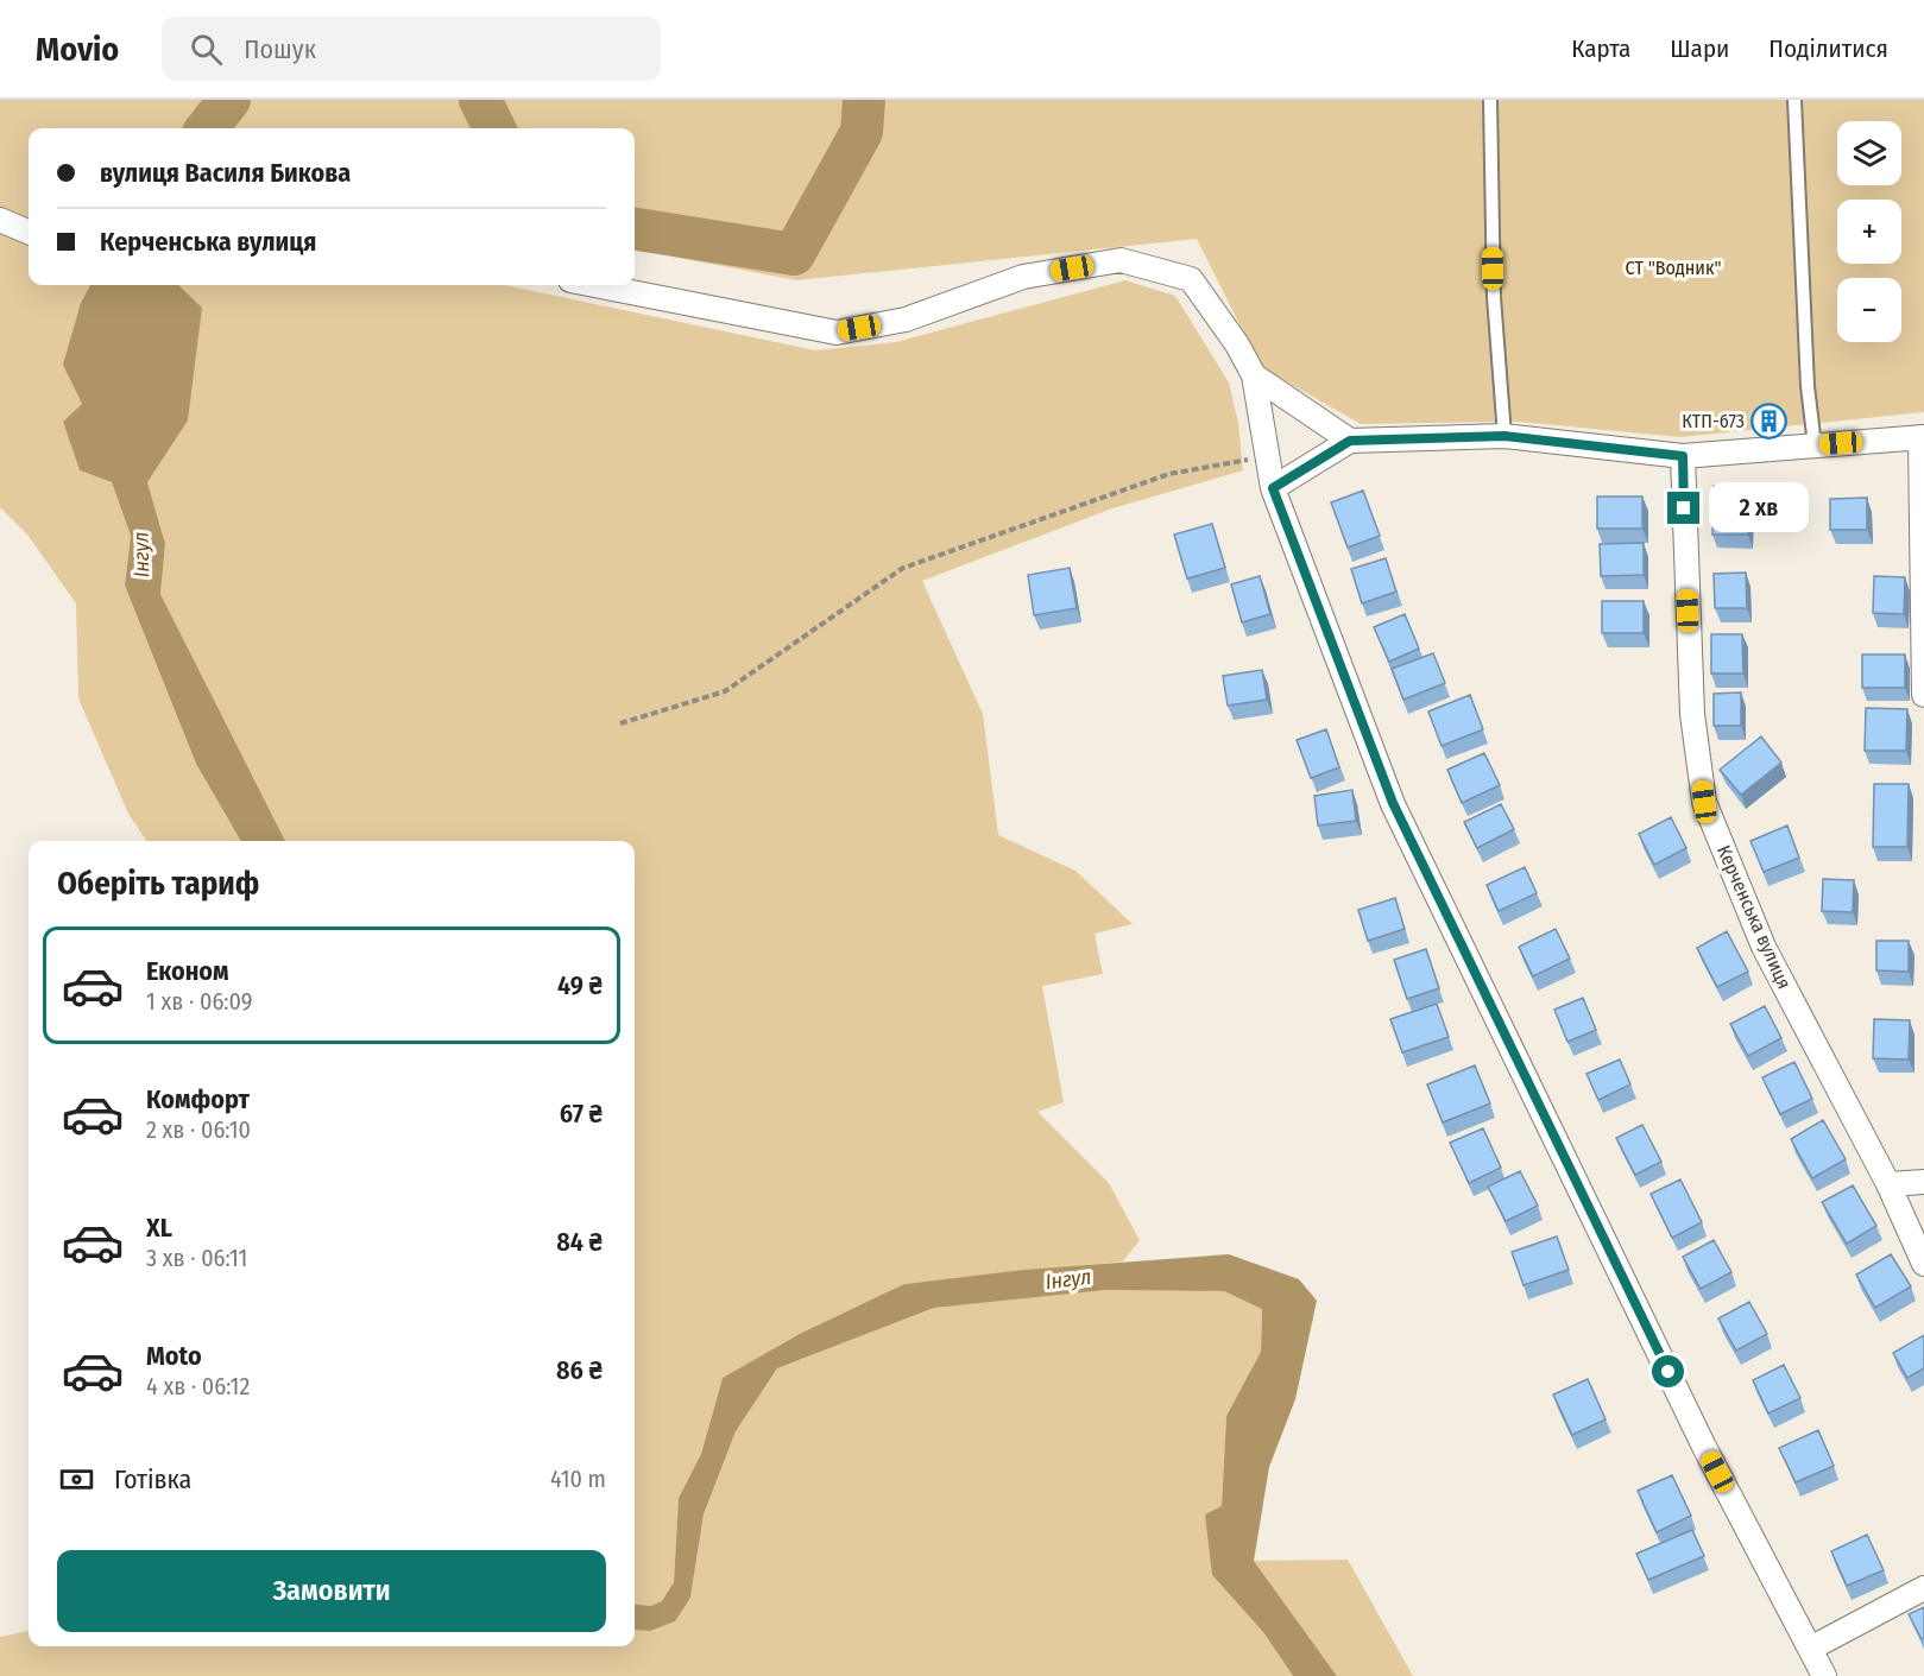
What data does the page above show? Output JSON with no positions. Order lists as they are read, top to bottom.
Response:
{
  "streets": {
    "street": ["Керченська вулиця"]
  },
  "water": ["Інгул"],
  "parks": ["СТ \"Водник\""],
  "places": {
    "building": ["КТП-673"]
  },
  "page": {
    "header": "Movio",
    "search": "Пошук",
    "nav": ["Карта", "Шари", "Поділитися"],
    "map_buttons": ["+", "−"],
    "banner": ["вулиця Василя Бикова", "Керченська вулиця"],
    "bubble": "2 хв",
    "heading": "Оберіть тариф",
    "list": [
      {
        "name": "Економ",
        "note": "1 хв · 06:09",
        "value": "49 ₴"
      },
      {
        "name": "Комфорт",
        "note": "2 хв · 06:10",
        "value": "67 ₴"
      },
      {
        "name": "XL",
        "note": "3 хв · 06:11",
        "value": "84 ₴"
      },
      {
        "name": "Moto",
        "note": "4 хв · 06:12",
        "value": "86 ₴"
      }
    ],
    "pay": ["Готівка", "410 m"],
    "buttons": "Замовити"
  }
}
